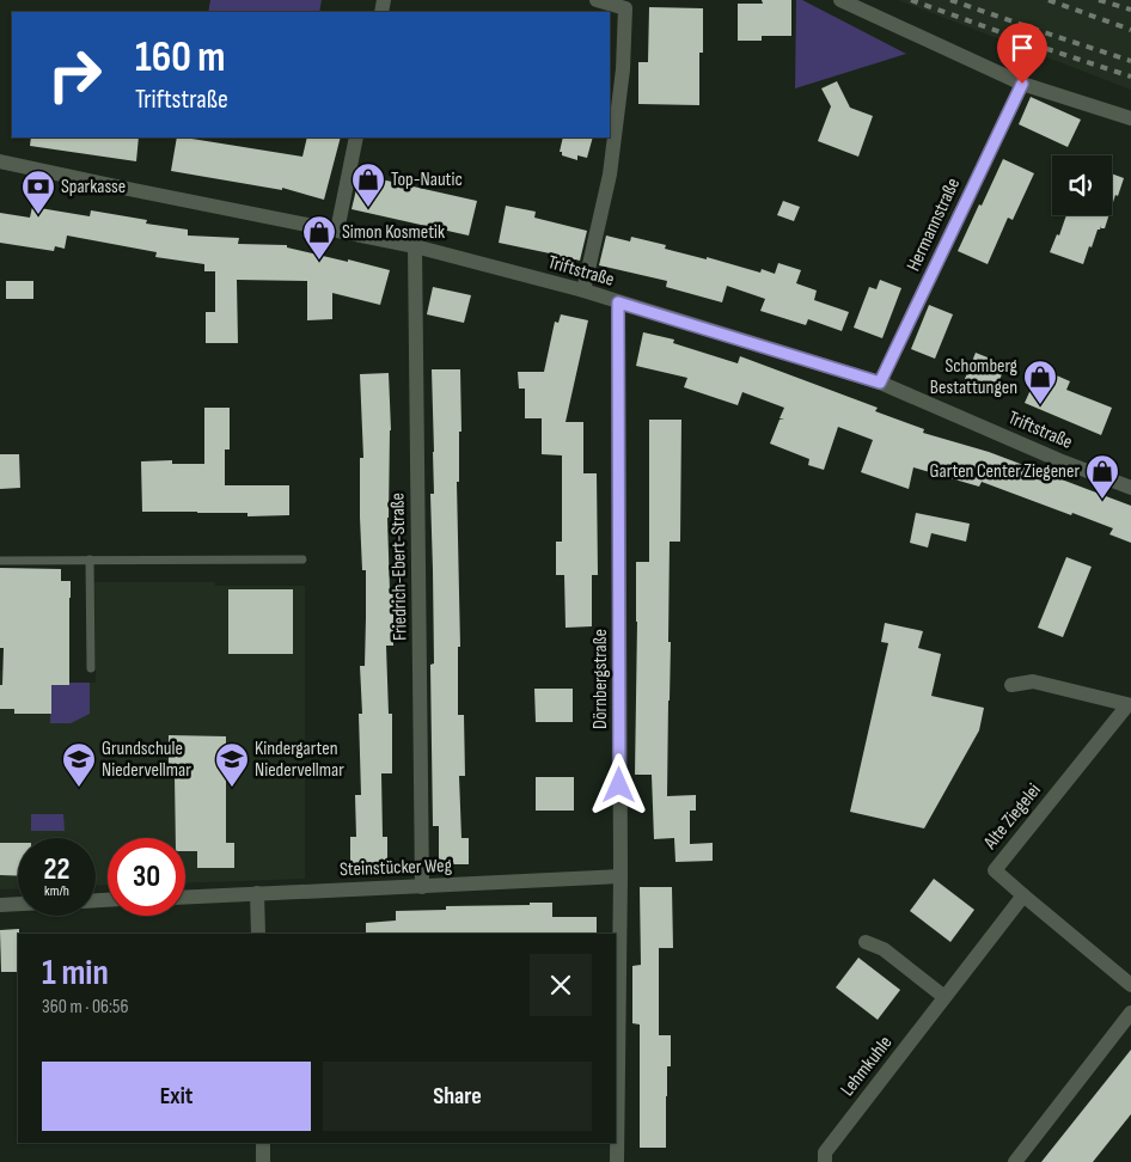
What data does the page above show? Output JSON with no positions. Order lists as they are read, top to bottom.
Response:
{
  "streets": {
    "street": [
      "Hermannstraße",
      "Triftstraße",
      "Friedrich-Ebert-Straße",
      "Dörnbergstraße",
      "Alte Ziegelei",
      "Steinstücker Weg",
      "Lehmkuhle"
    ]
  },
  "crossings": [
    ["Hermannstraße", "Triftstraße"],
    ["Triftstraße", "Friedrich-Ebert-Straße"],
    ["Triftstraße", "Dörnbergstraße"],
    ["Friedrich-Ebert-Straße", "Steinstücker Weg"],
    ["Dörnbergstraße", "Steinstücker Weg"],
    ["Alte Ziegelei", "Lehmkuhle"]
  ],
  "places": {
    "shop": [
      "Top-Nautic",
      "Simon Kosmetik",
      "Schomberg Bestattungen",
      "Garten Center Ziegener"
    ],
    "bank": ["Sparkasse"],
    "school or university": ["Grundschule Niedervellmar", "Kindergarten Niedervellmar"]
  },
  "page": {
    "turn": ["160 m", "Triftstraße"],
    "speed": "22 km/h",
    "limit": "30",
    "heading": ["1 min", "360 m · 06:56"],
    "buttons": ["Exit", "Share"]
  }
}
